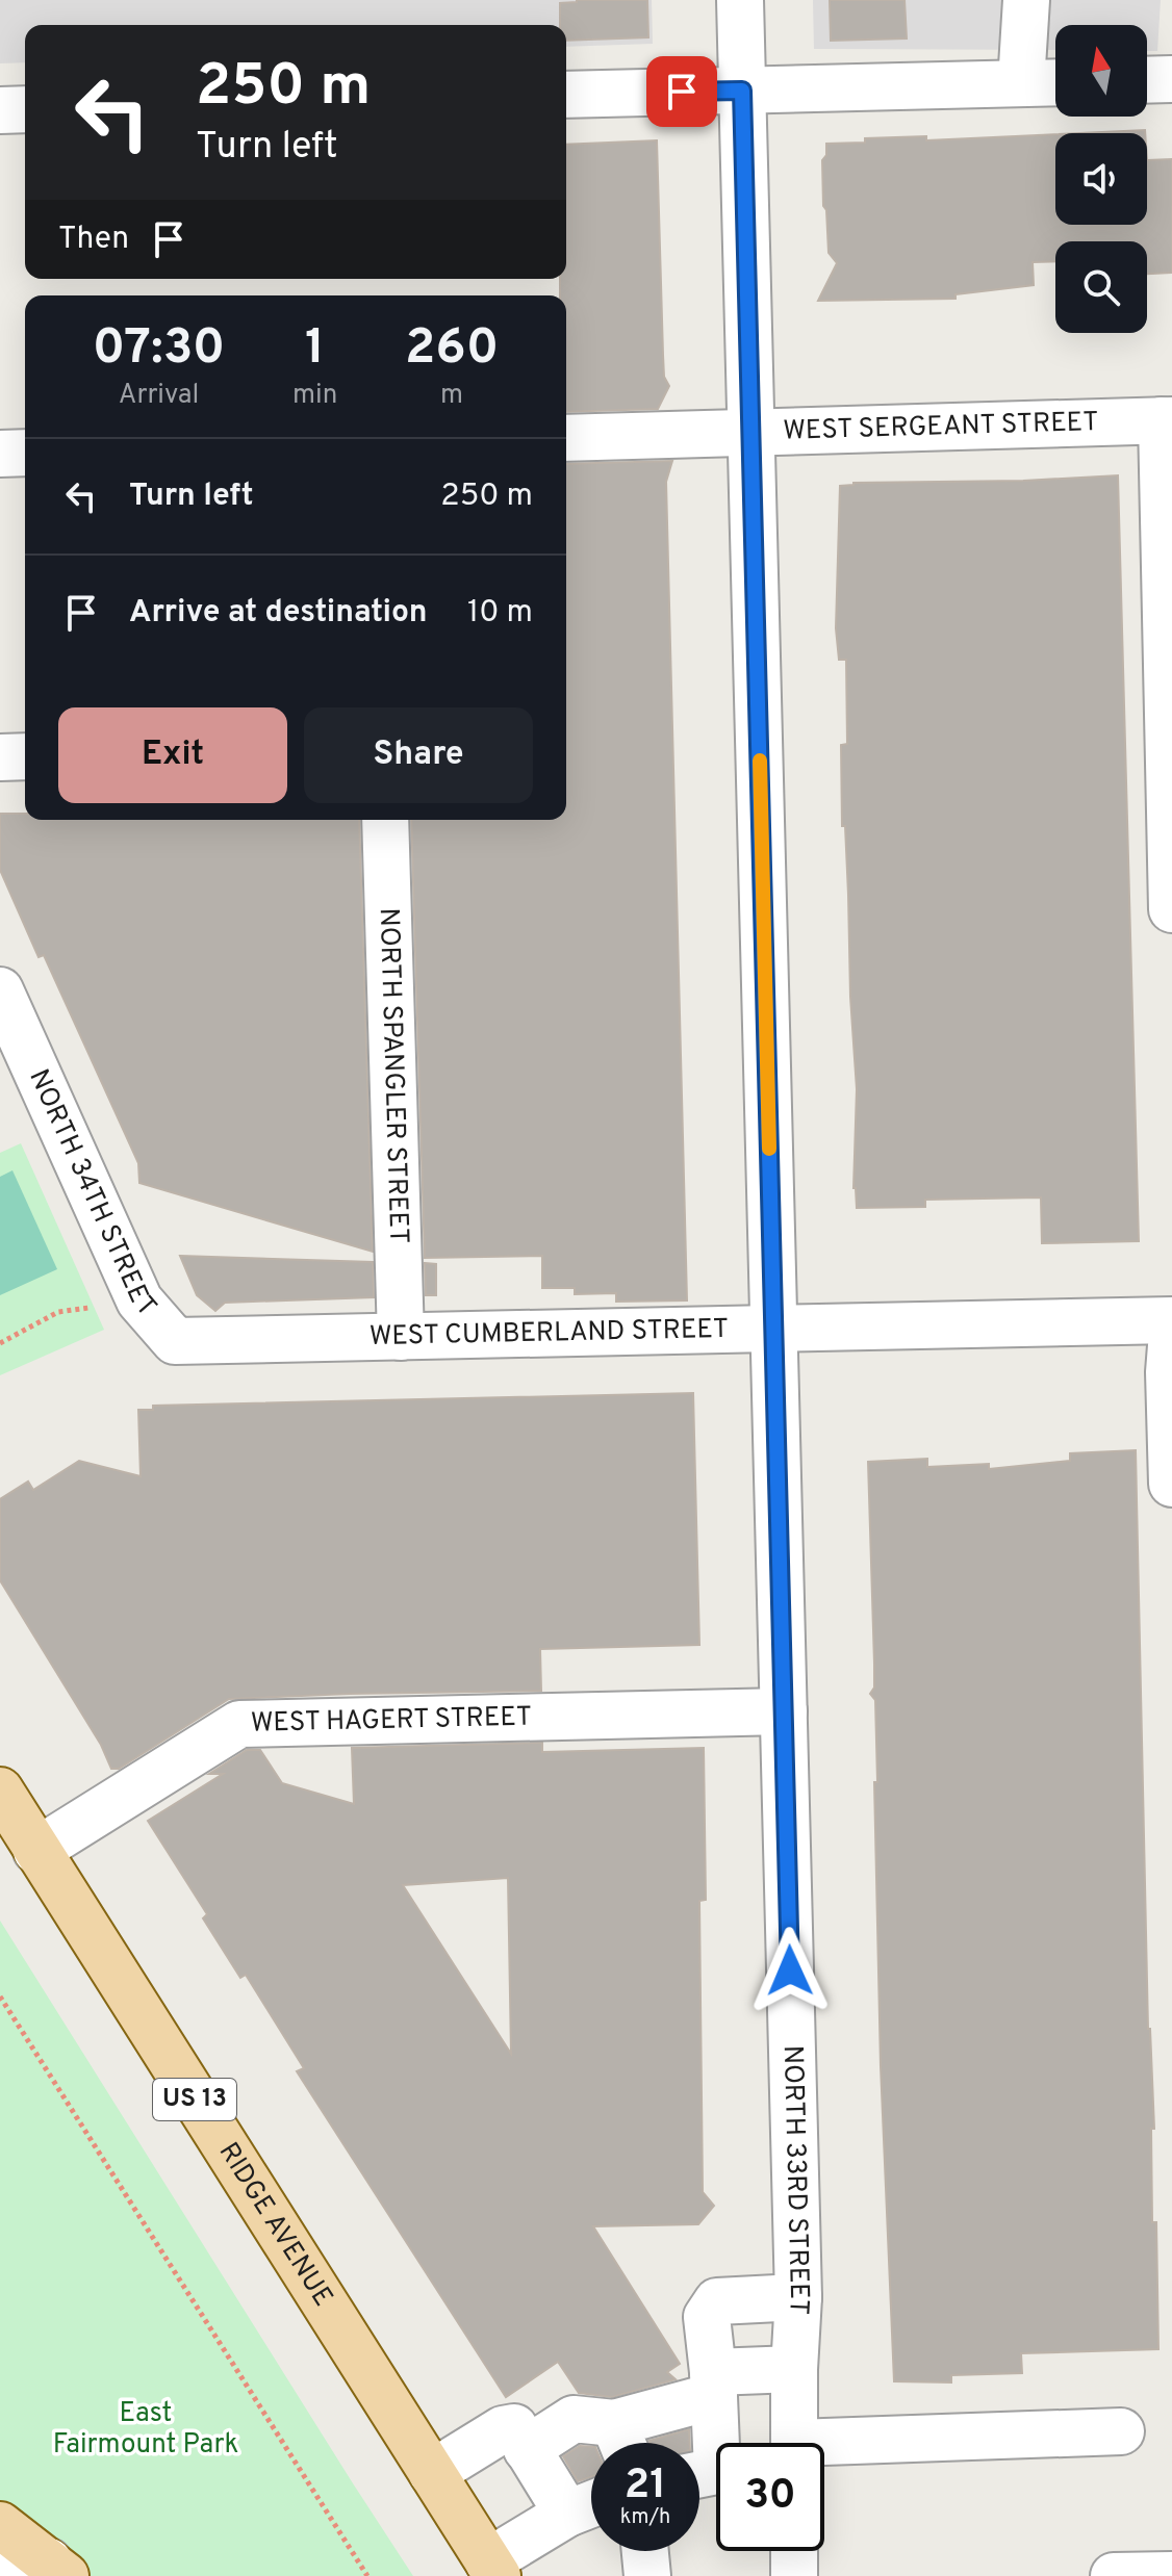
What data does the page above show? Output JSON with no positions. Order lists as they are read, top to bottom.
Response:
{
  "streets": {
    "main road": ["US 13", "RIDGE AVENUE"],
    "street": [
      "WEST SERGEANT STREET",
      "NORTH SPANGLER STREET",
      "NORTH 34TH STREET",
      "WEST CUMBERLAND STREET",
      "WEST HAGERT STREET",
      "NORTH 33RD STREET"
    ]
  },
  "crossings": [
    ["WEST SERGEANT STREET", "NORTH 33RD STREET"],
    ["NORTH SPANGLER STREET", "WEST CUMBERLAND STREET"],
    ["NORTH 34TH STREET", "WEST CUMBERLAND STREET"],
    ["WEST CUMBERLAND STREET", "NORTH 33RD STREET"],
    ["WEST HAGERT STREET", "NORTH 33RD STREET"],
    ["WEST HAGERT STREET", "RIDGE AVENUE"]
  ],
  "parks": ["East Fairmount Park"],
  "north": "top",
  "page": {
    "turn": ["250 m", "Turn left"],
    "then": "Then",
    "eta": [
      "07:30",
      "Arrival",
      "1",
      "min",
      "260",
      "m"
    ],
    "list": [
      {
        "name": "Turn left",
        "value": "250 m"
      },
      {
        "name": "Arrive at destination",
        "value": "10 m"
      }
    ],
    "buttons": ["Exit", "Share"],
    "speed": "21 km/h",
    "limit": "30"
  }
}
